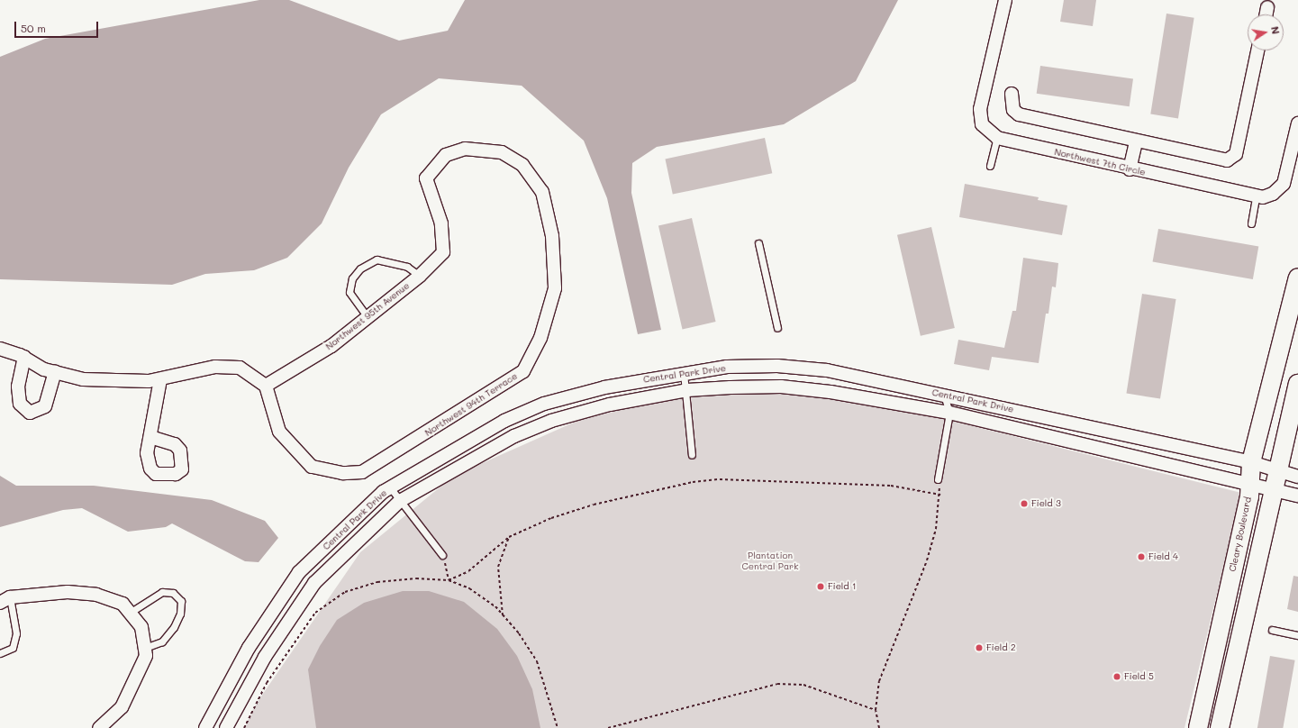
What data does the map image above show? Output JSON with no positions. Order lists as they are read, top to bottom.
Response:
{
  "streets": {
    "street": [
      "Northwest 7th Circle",
      "Northwest 95th Avenue",
      "Central Park Drive",
      "Northwest 94th Terrace",
      "Cleary Boulevard"
    ]
  },
  "crossings": [
    ["Northwest 95th Avenue", "Northwest 94th Terrace"],
    ["Central Park Drive", "Cleary Boulevard"]
  ],
  "parks": ["Plantation Central Park"],
  "places": [
    "Field 3",
    "Field 4",
    "Field 1",
    "Field 2",
    "Field 5"
  ],
  "scale_bar": "50 m",
  "north": "right"
}
